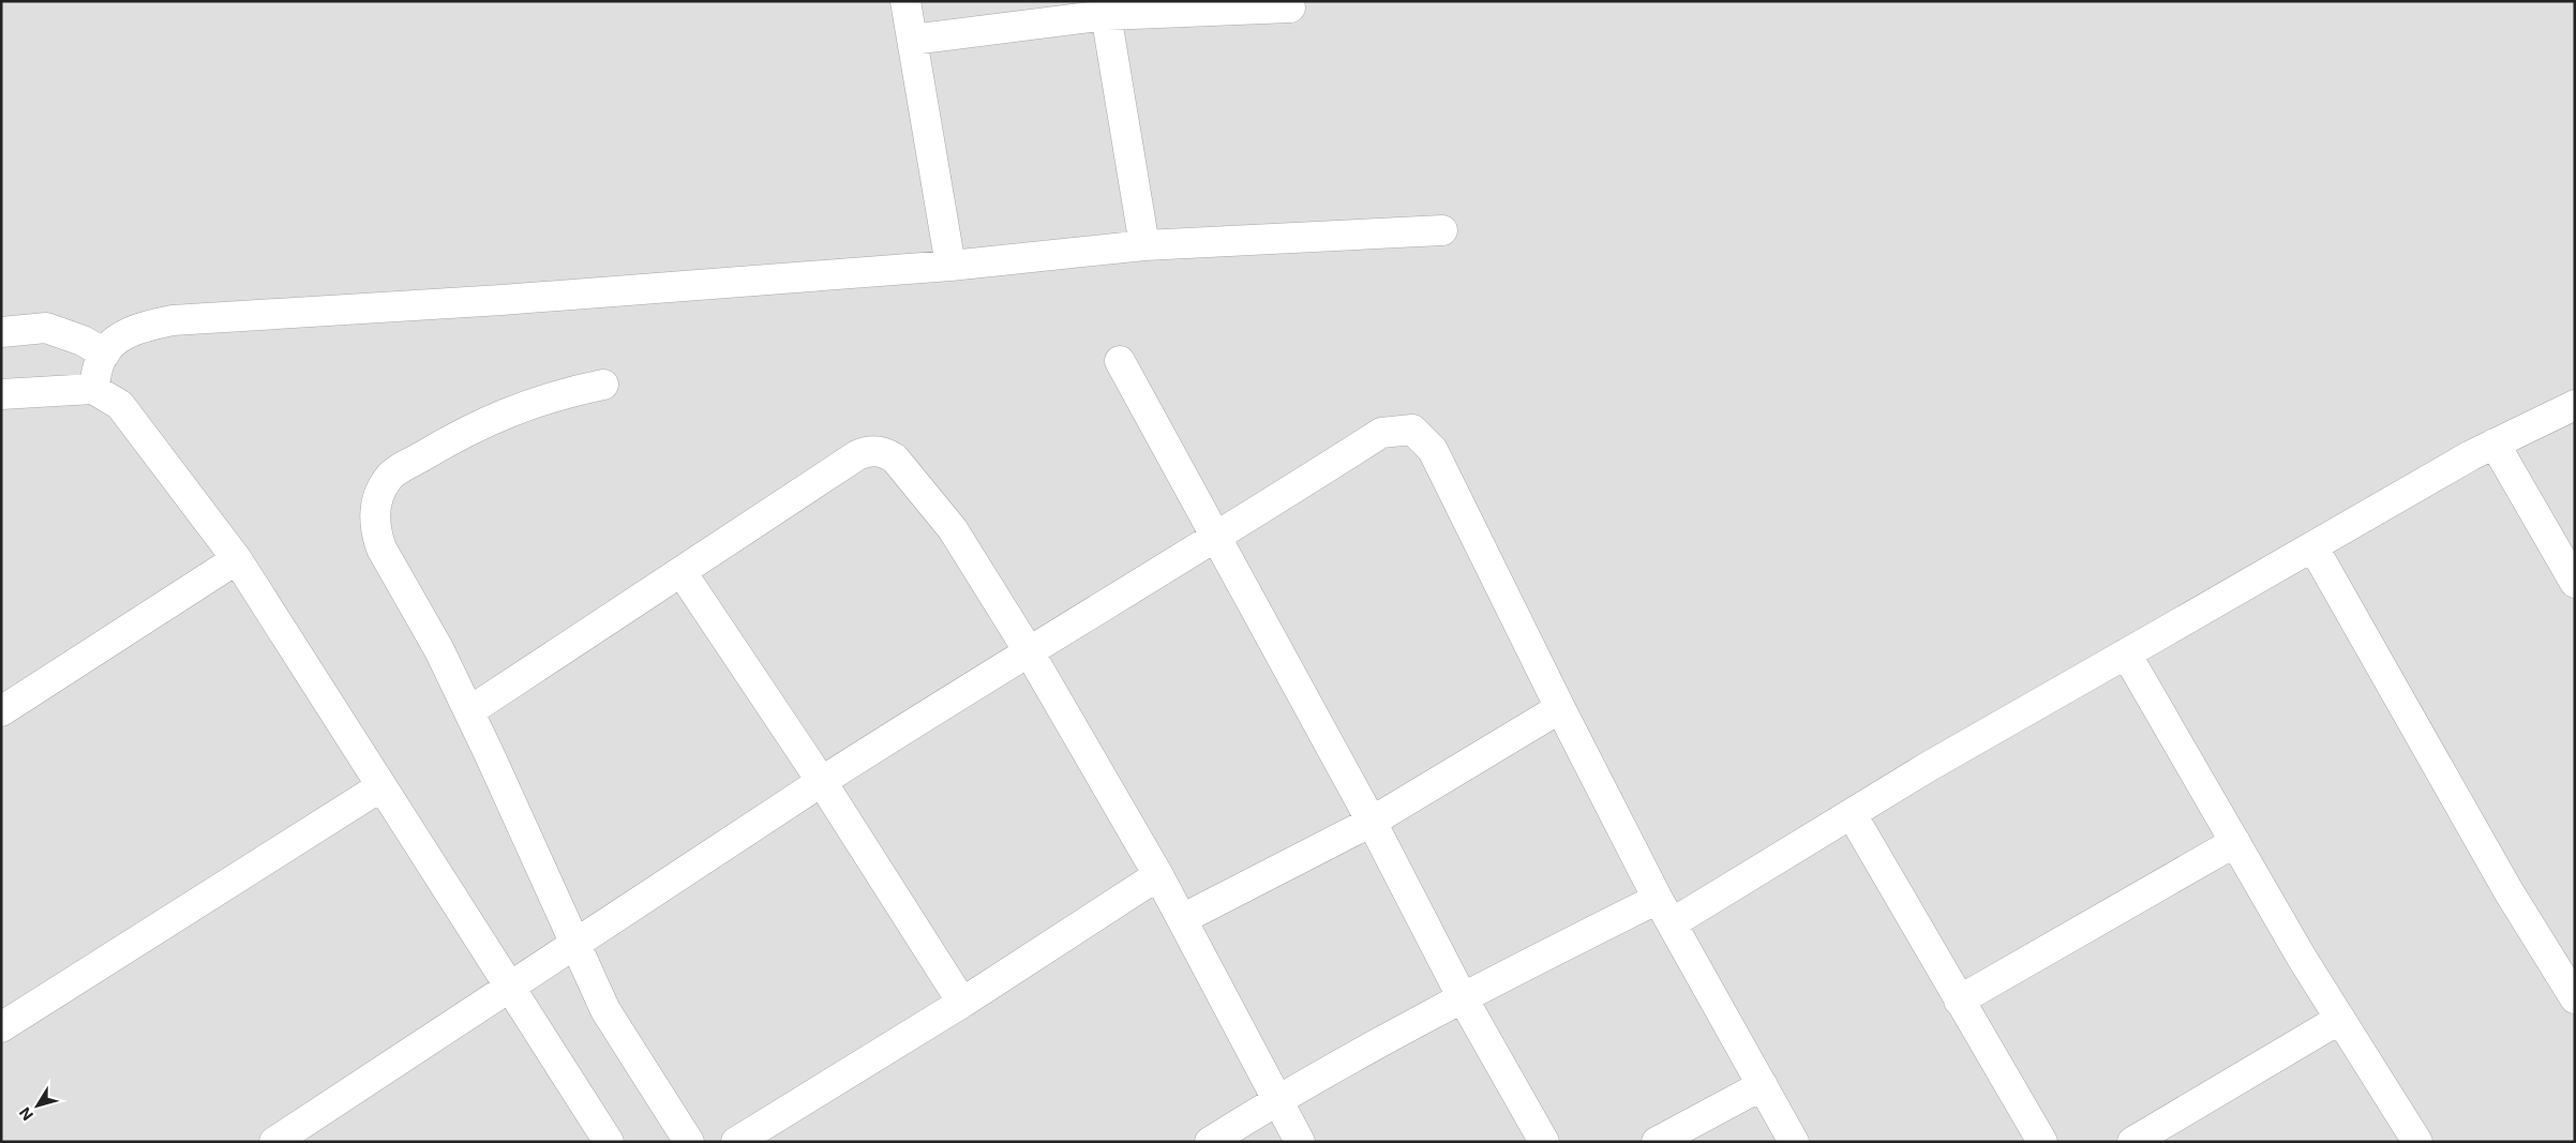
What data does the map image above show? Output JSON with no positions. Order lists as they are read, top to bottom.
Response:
{
  "north": "bottom left"
}
